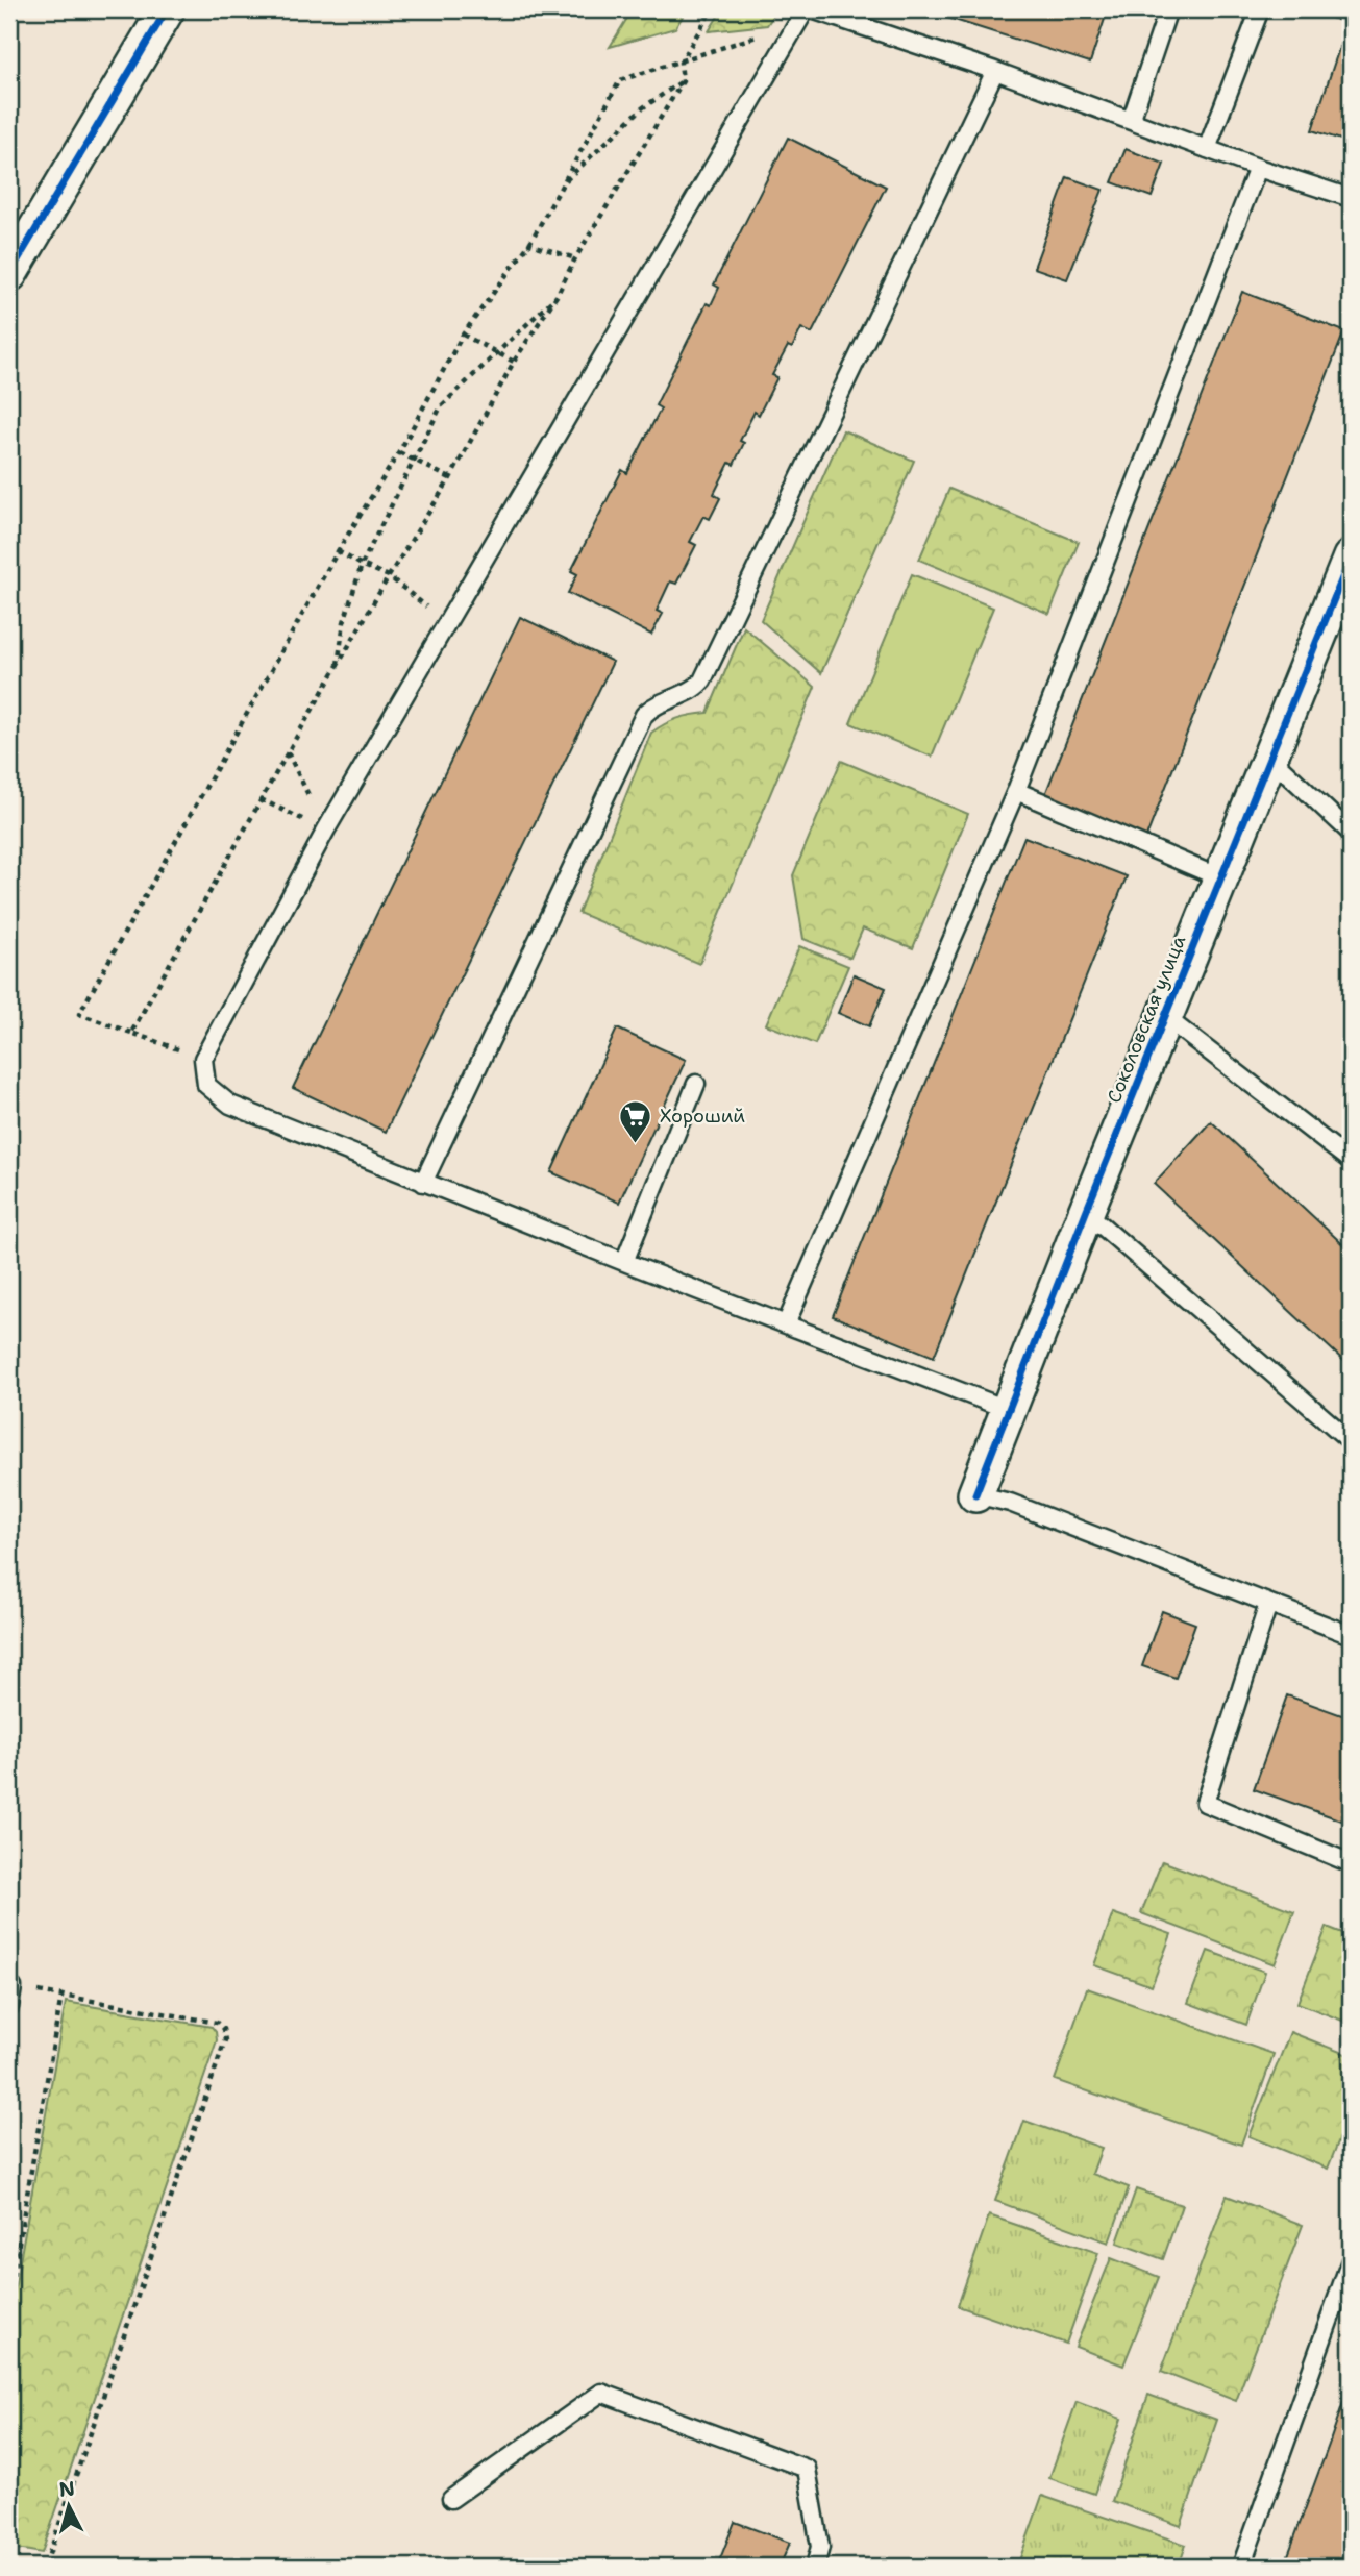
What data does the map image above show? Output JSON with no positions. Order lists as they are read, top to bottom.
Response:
{
  "streets": {
    "street": ["Соколовская улица"]
  },
  "places": {
    "supermarket": ["Хороший"]
  },
  "north": "top"
}
